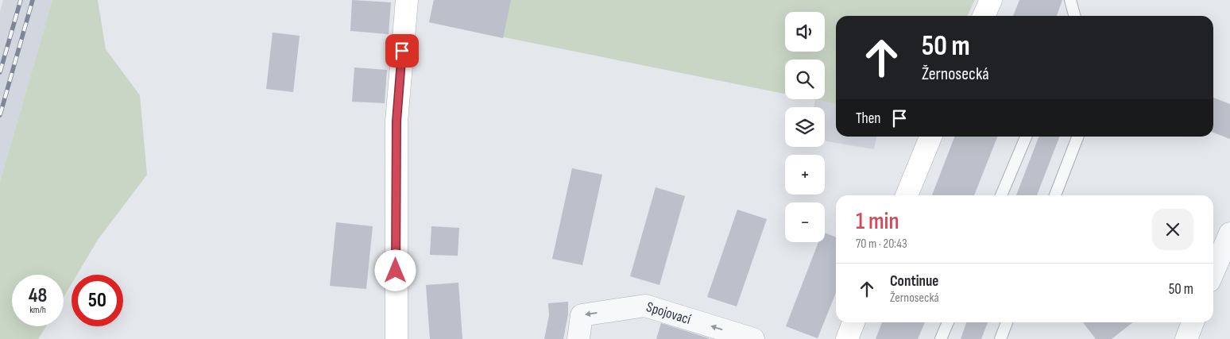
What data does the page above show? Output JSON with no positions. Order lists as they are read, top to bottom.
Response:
{
  "streets": {
    "street": ["Spojovací"]
  },
  "one_way": ["Spojovací"],
  "page": {
    "map_buttons": ["+", "−"],
    "turn": ["50 m", "Žernosecká"],
    "then": "Then",
    "heading": ["1 min", "70 m · 20:43"],
    "list": [
      {
        "name": "Continue",
        "note": "Žernosecká",
        "value": "50 m"
      }
    ],
    "speed": "48 km/h",
    "limit": "50"
  }
}
